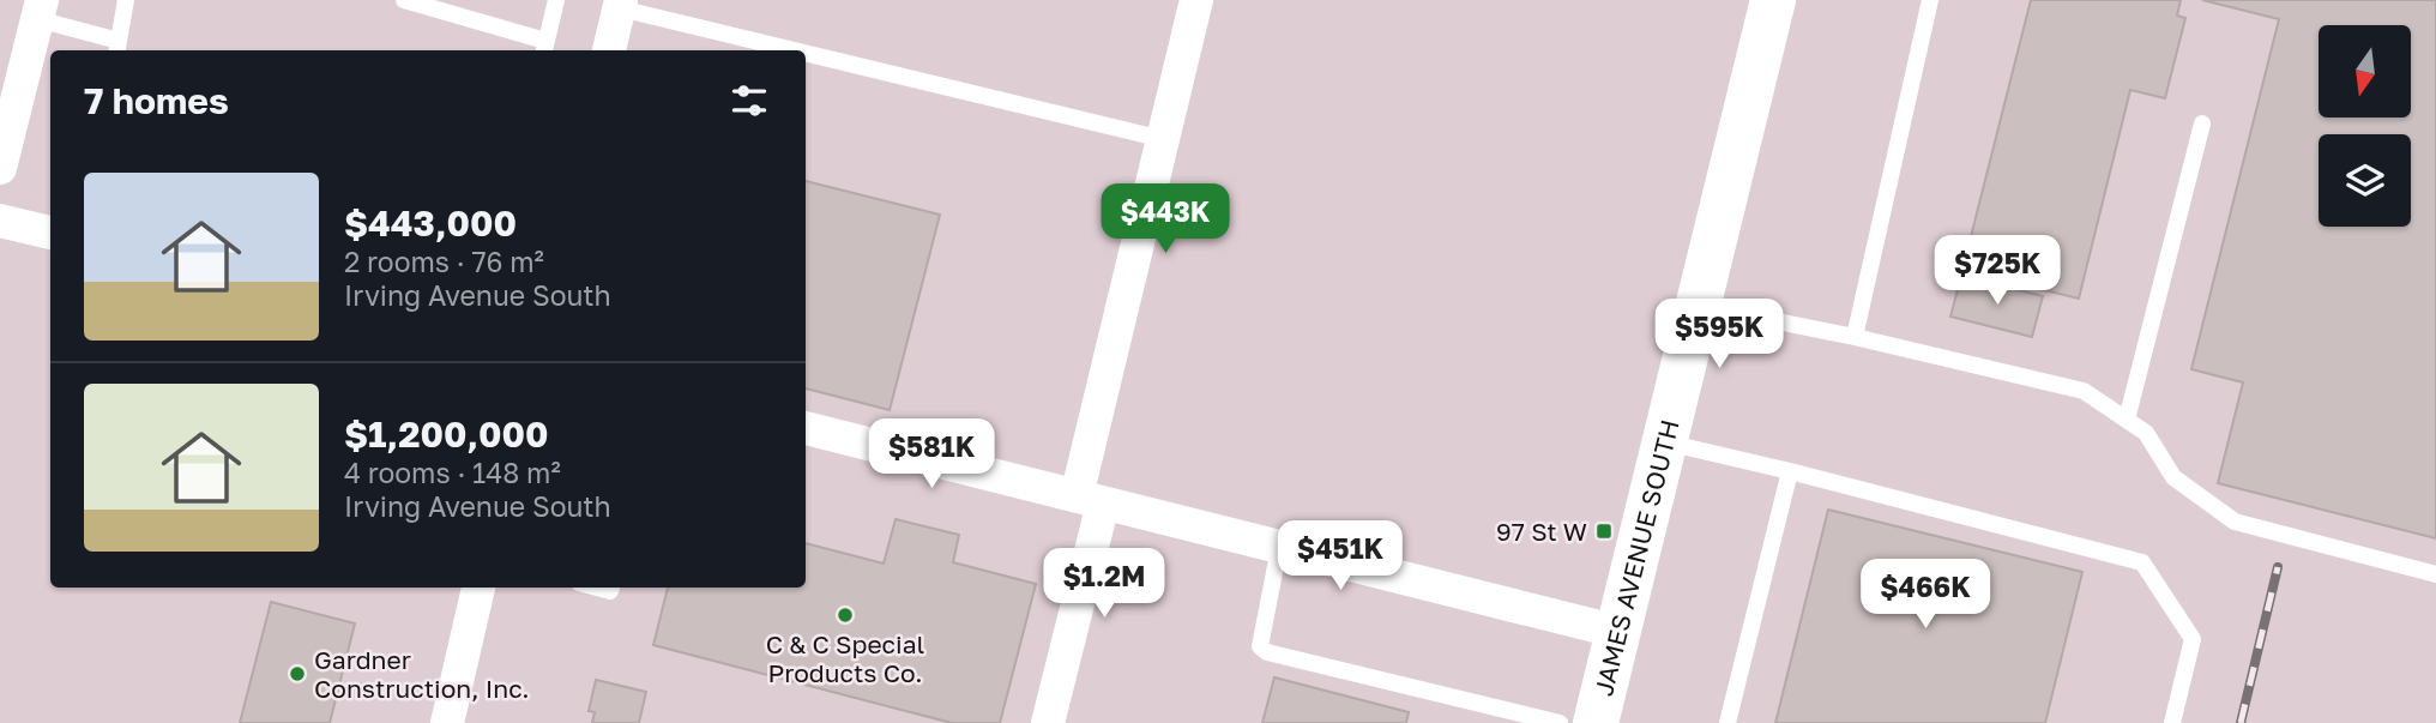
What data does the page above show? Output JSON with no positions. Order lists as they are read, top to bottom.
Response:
{
  "streets": {
    "street": ["JAMES AVENUE SOUTH"]
  },
  "places": {
    "transit": ["97 St W"],
    "other": ["C & C Special Products Co.", "Gardner Construction, Inc."]
  },
  "north": "bottom",
  "page": {
    "heading": "7 homes",
    "list": [
      {
        "name": "$443,000",
        "note": "2 rooms · 76 m² · Irving Avenue South"
      },
      {
        "name": "$1,200,000",
        "note": "4 rooms · 148 m² · Irving Avenue South"
      }
    ],
    "price": [
      "$443K",
      "$725K",
      "$595K",
      "$581K",
      "$451K",
      "$1.2M",
      "$466K"
    ]
  }
}
